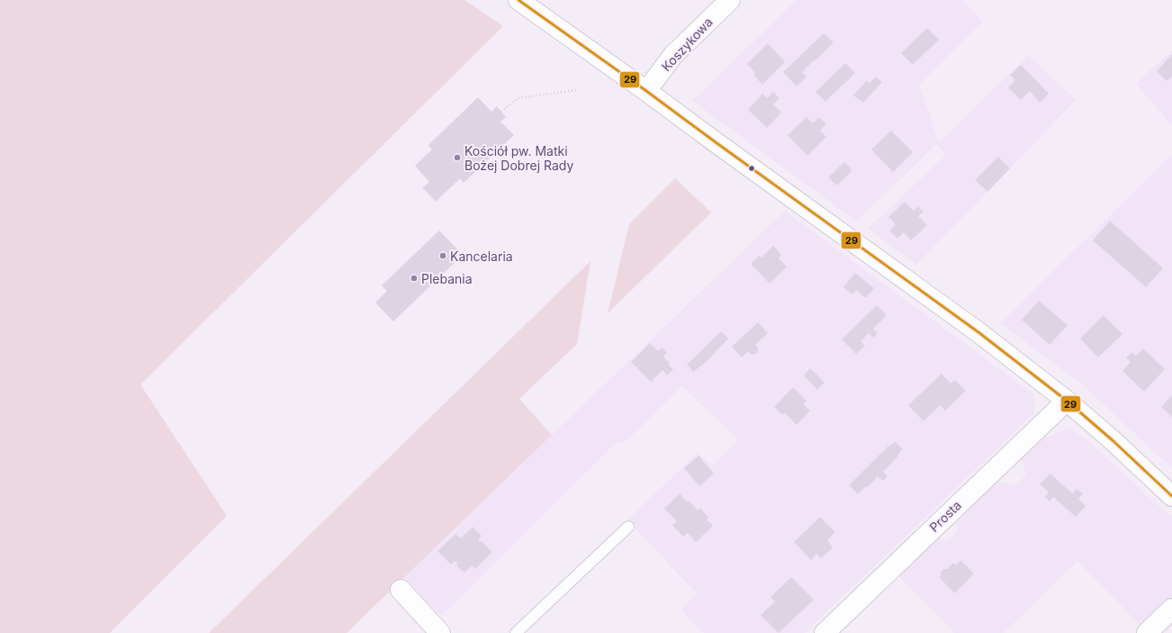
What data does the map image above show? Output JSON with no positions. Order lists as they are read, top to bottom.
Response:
{
  "streets": {
    "street": ["Koszykowa", "Prosta"]
  },
  "places": ["Kościół pw. Matki Bożej Dobrej Rady", "Kancelaria", "Plebania"],
  "lines": ["transit line 29"]
}
